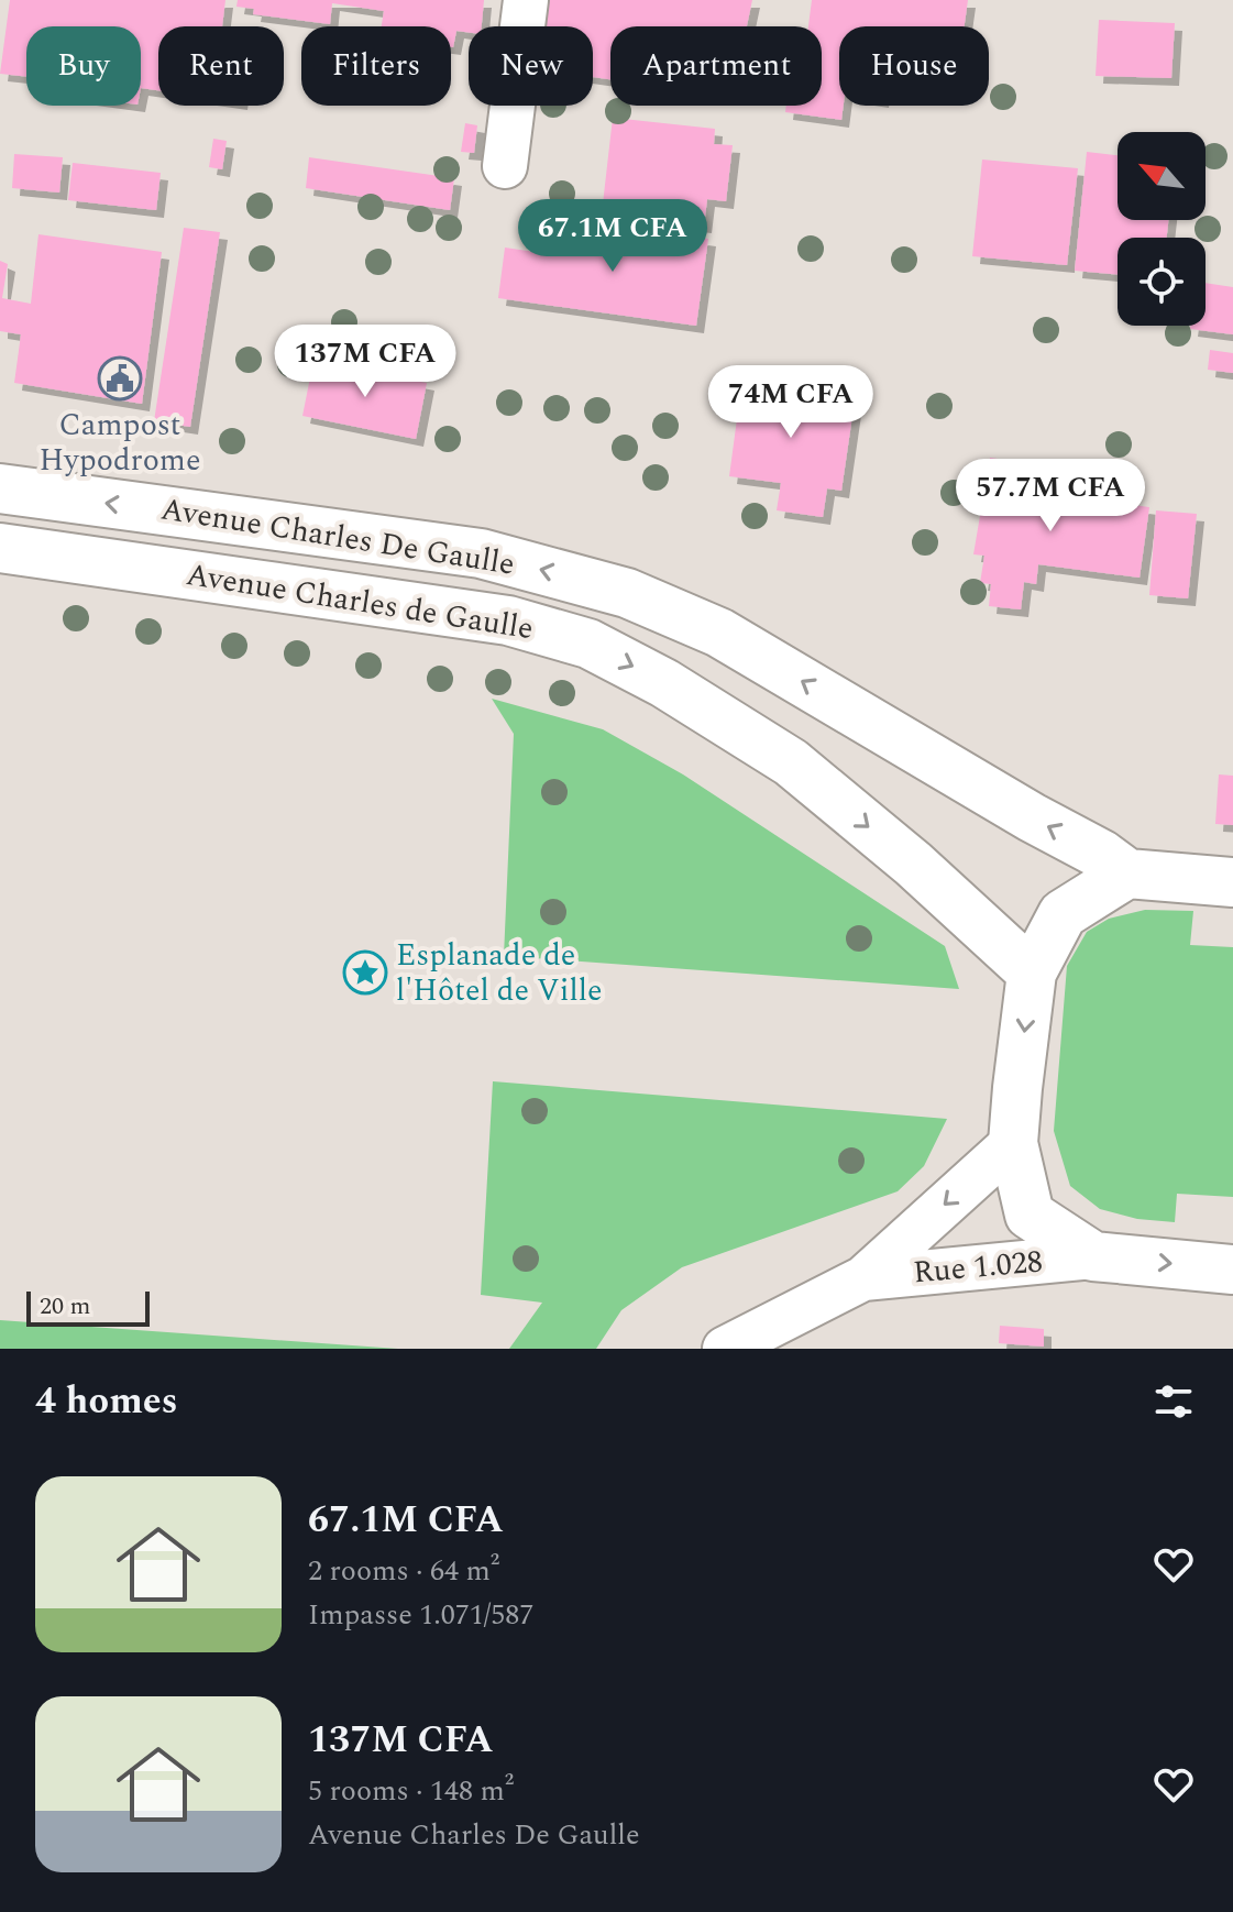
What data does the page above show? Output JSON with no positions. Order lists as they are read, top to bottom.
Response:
{
  "streets": {
    "main road": ["Avenue Charles De Gaulle", "Avenue Charles de Gaulle"],
    "street": ["Rue 1.028"]
  },
  "one_way": ["Avenue Charles De Gaulle", "Avenue Charles de Gaulle"],
  "places": {
    "public building": ["Campost Hypodrome"],
    "place": ["Esplanade de l'Hôtel de Ville"]
  },
  "scale_bar": "20 m",
  "north": "top left",
  "page": {
    "chip": [
      "Buy",
      "Rent",
      "Filters",
      "New",
      "Apartment",
      "House"
    ],
    "price": [
      "67.1M CFA",
      "137M CFA",
      "74M CFA",
      "57.7M CFA"
    ],
    "scale": "20 m",
    "heading": "4 homes",
    "list": [
      {
        "name": "67.1M CFA",
        "note": "2 rooms · 64 m² · Impasse 1.071/587"
      },
      {
        "name": "137M CFA",
        "note": "5 rooms · 148 m² · Avenue Charles De Gaulle"
      }
    ]
  }
}
